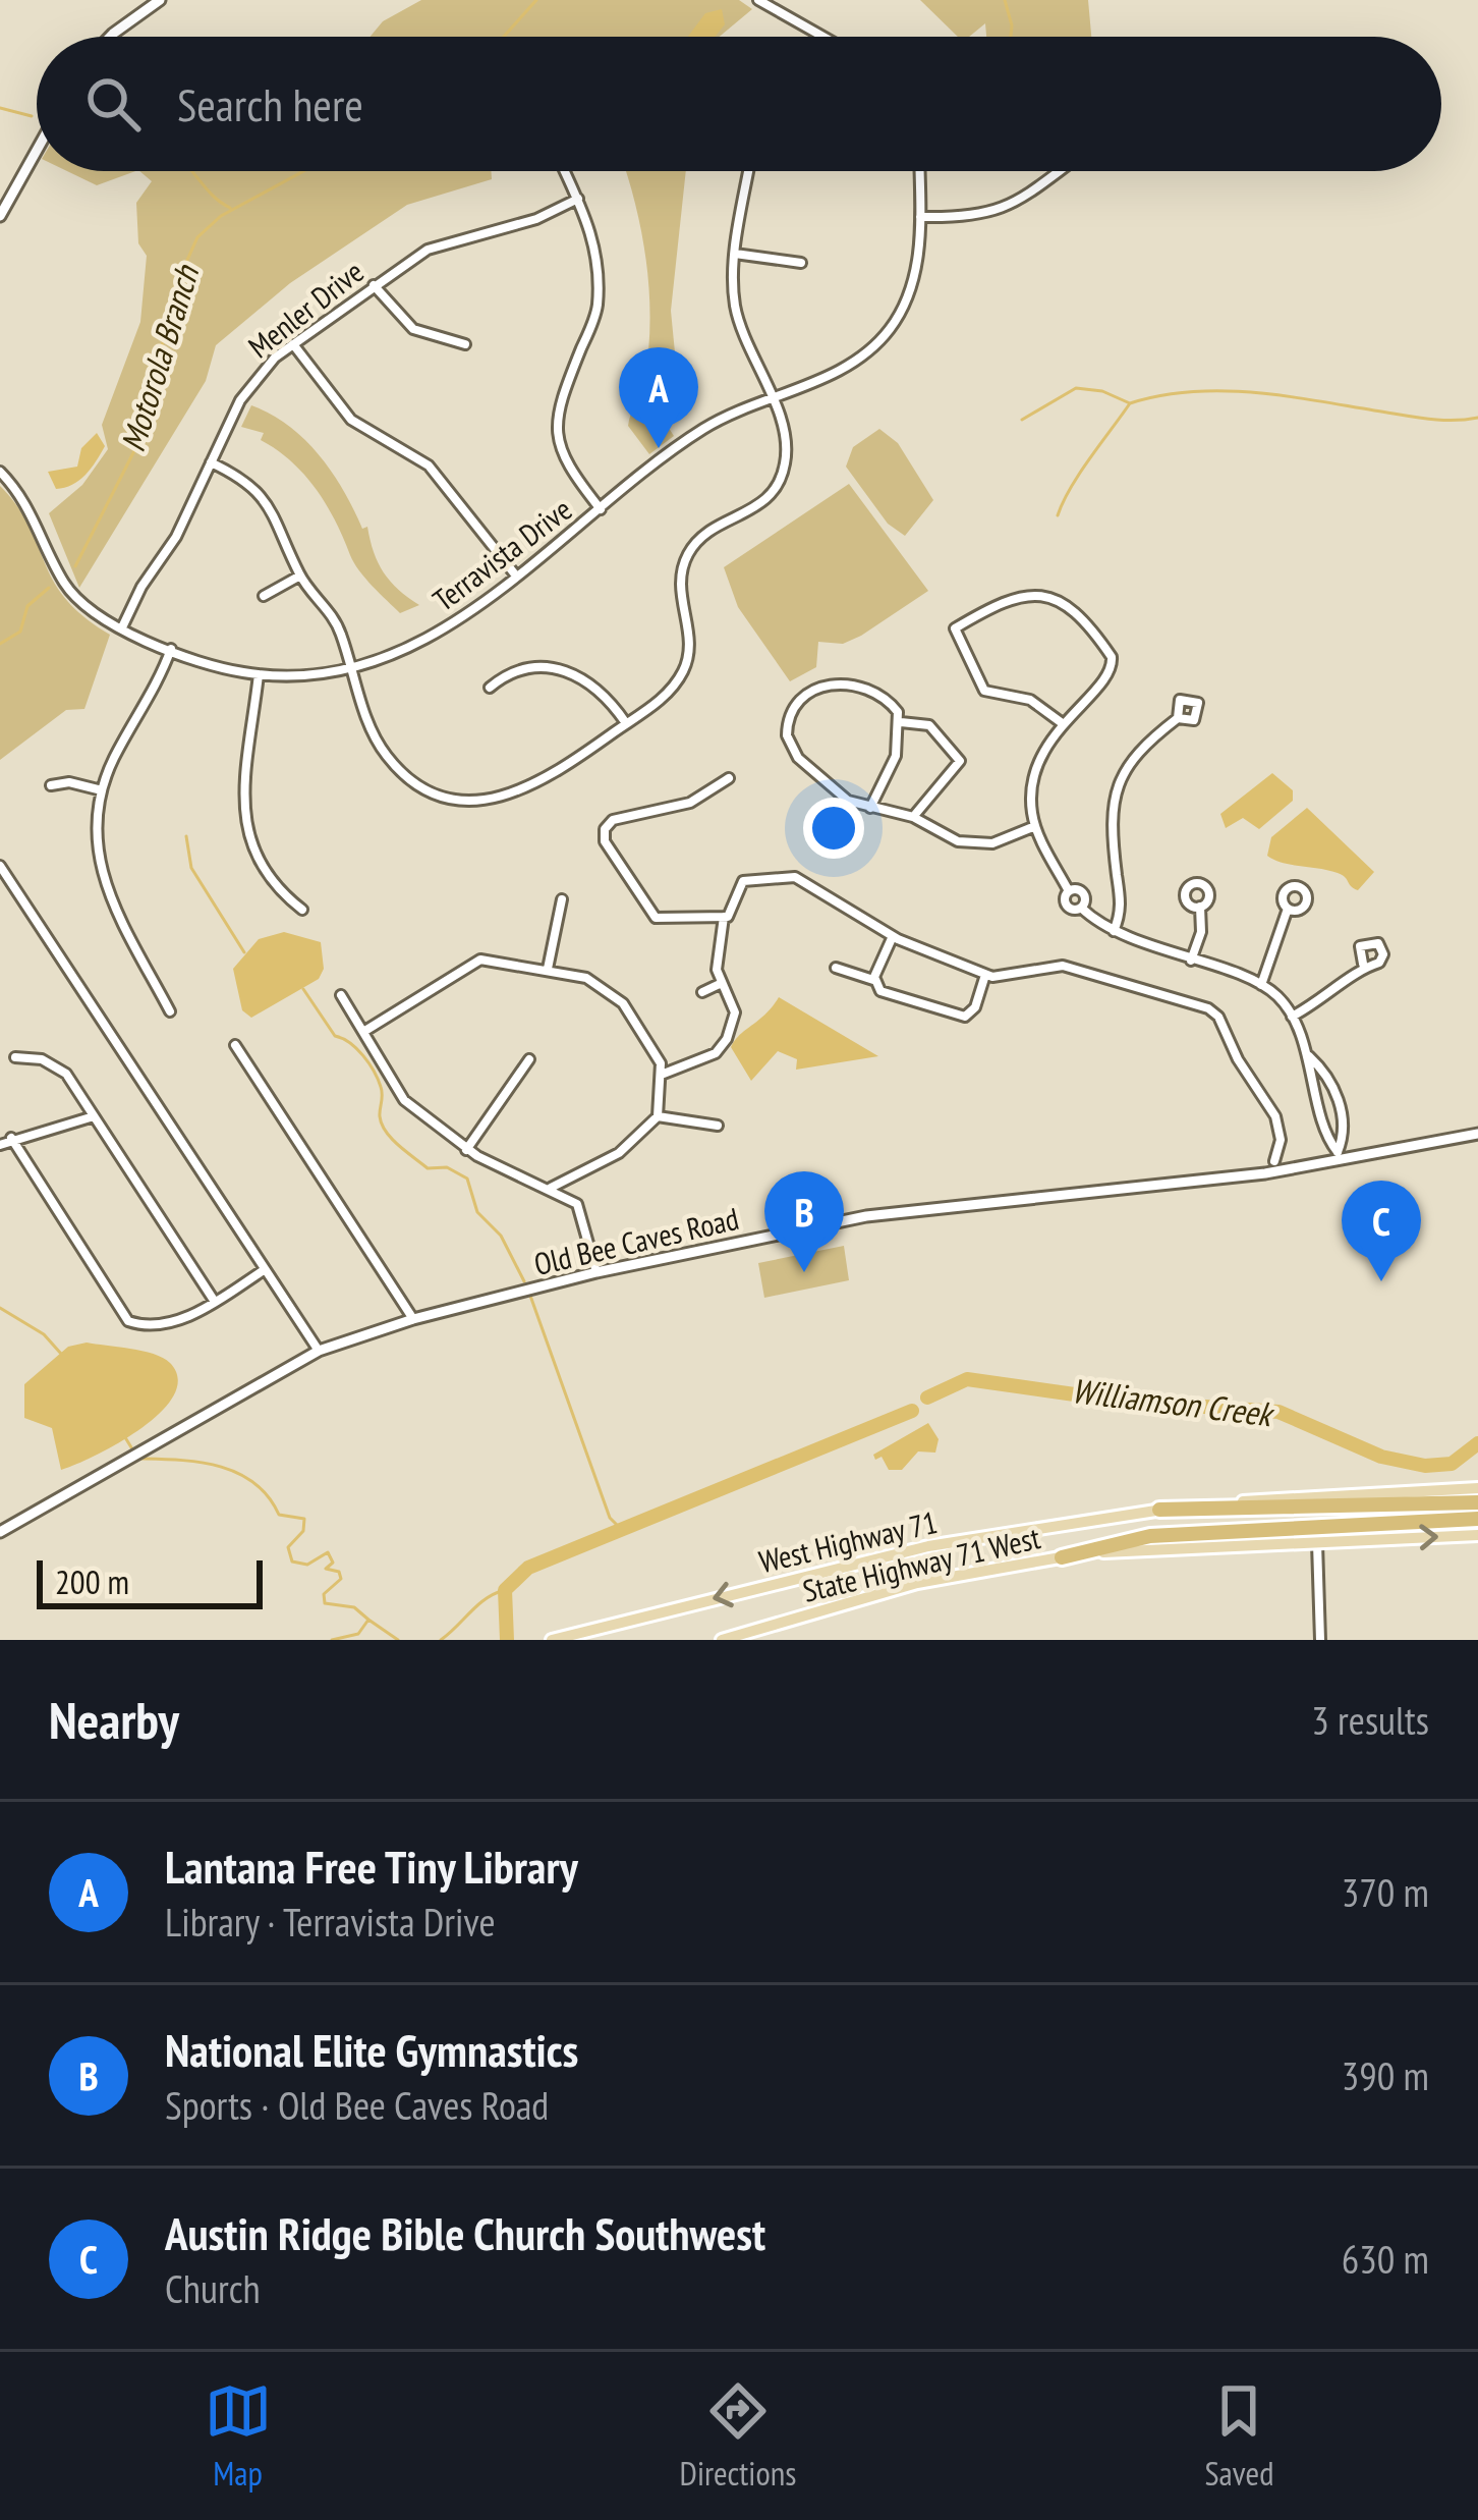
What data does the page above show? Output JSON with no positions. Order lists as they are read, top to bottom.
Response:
{
  "streets": {
    "main road": ["West Highway 71", "State Highway 71 West"],
    "street": ["Menler Drive", "Terravista Drive", "Old Bee Caves Road"]
  },
  "crossings": [
    ["Menler Drive", "Terravista Drive"]
  ],
  "one_way": ["West Highway 71"],
  "water": ["Motorola Branch", "Williamson Creek"],
  "scale_bar": "200 m",
  "page": {
    "search": "Search here",
    "pins": ["A", "B", "C"],
    "scale": "200 m",
    "heading": ["Nearby", "3 results"],
    "list": [
      {
        "mark": "A",
        "name": "Lantana Free Tiny Library",
        "note": "Library · Terravista Drive",
        "value": "370 m"
      },
      {
        "mark": "B",
        "name": "National Elite Gymnastics",
        "note": "Sports · Old Bee Caves Road",
        "value": "390 m"
      },
      {
        "mark": "C",
        "name": "Austin Ridge Bible Church Southwest",
        "note": "Church",
        "value": "630 m"
      }
    ],
    "nav": ["Map", "Directions", "Saved"]
  }
}
